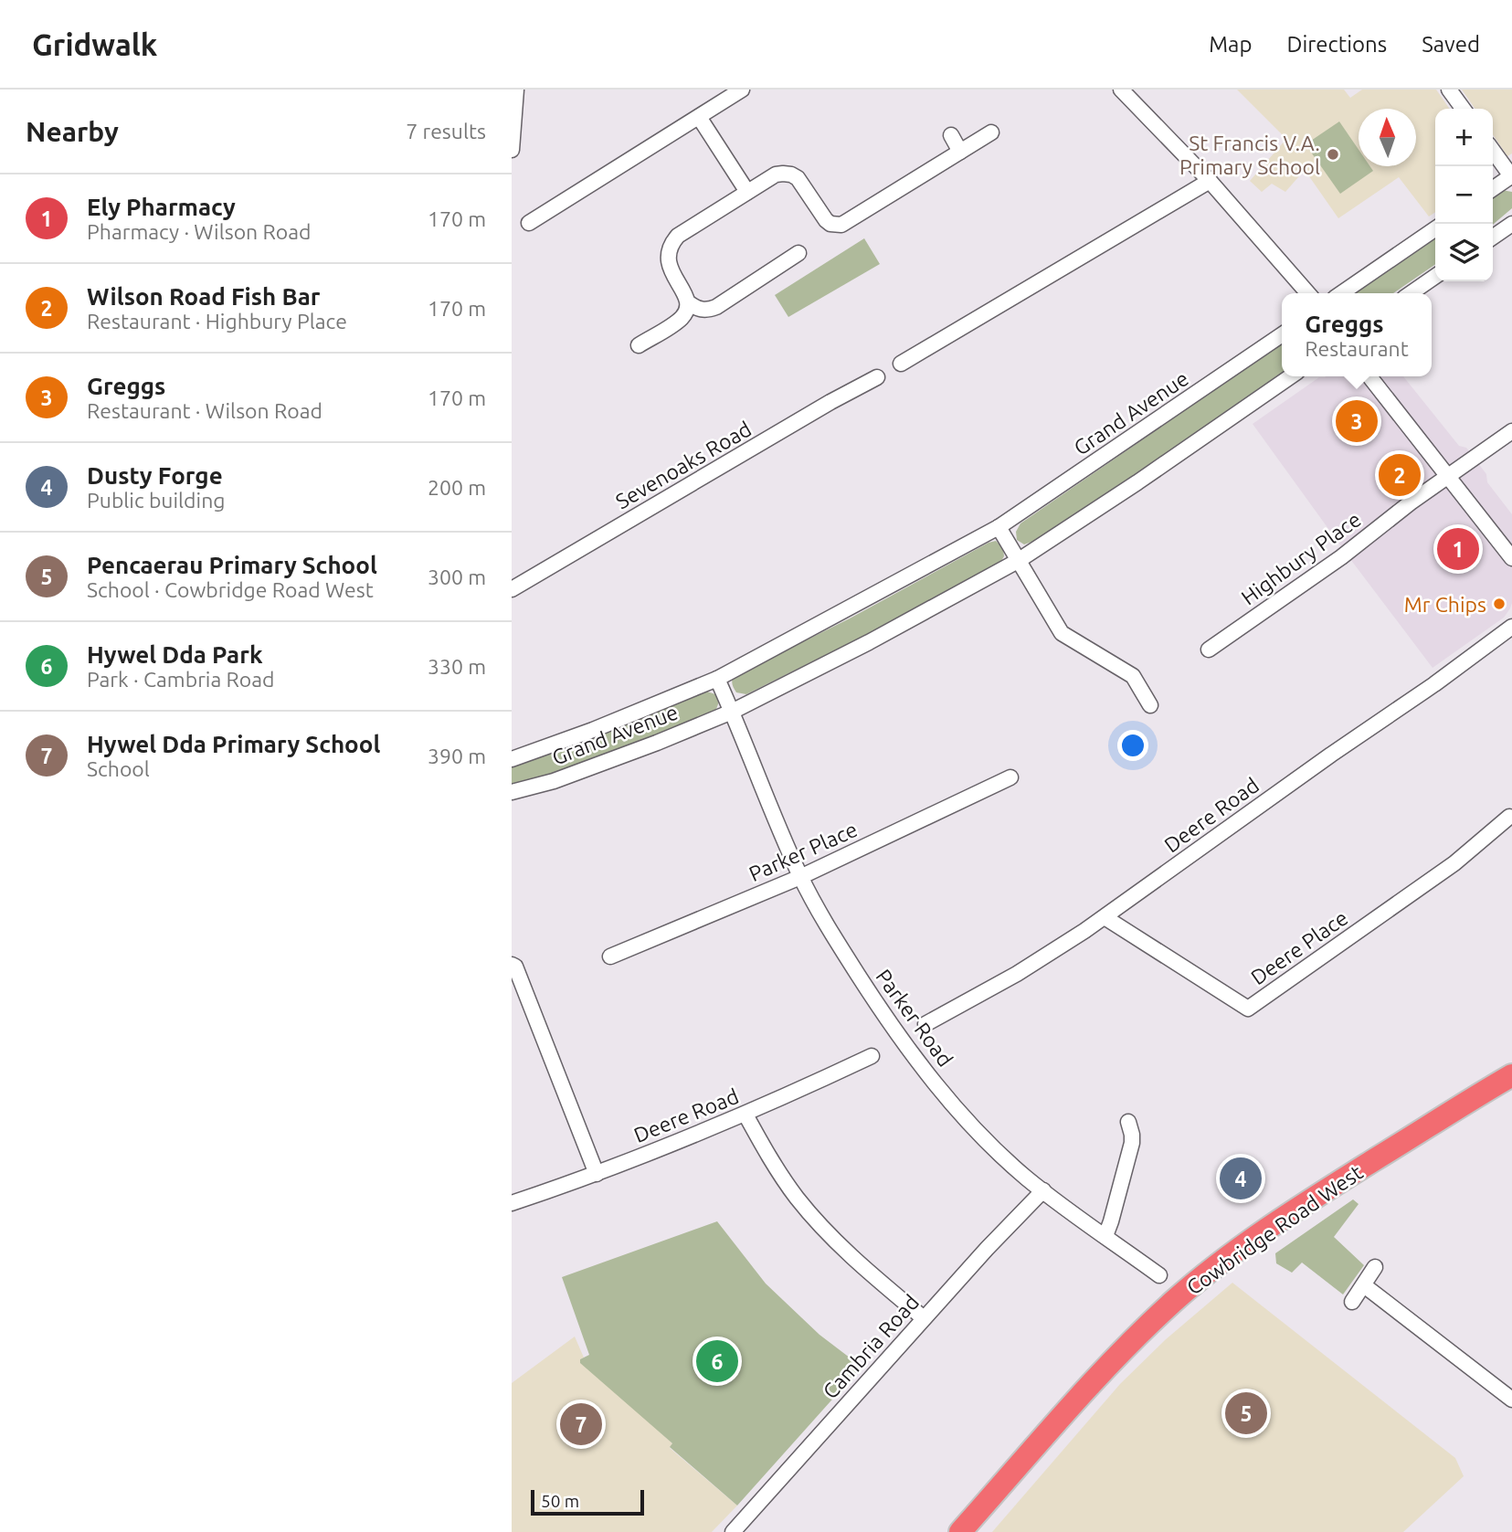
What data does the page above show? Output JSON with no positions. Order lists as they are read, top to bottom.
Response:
{
  "streets": {
    "highway": ["Cowbridge Road West"],
    "street": [
      "Grand Avenue",
      "Sevenoaks Road",
      "Highbury Place",
      "Deere Road",
      "Parker Place",
      "Deere Place",
      "Parker Road",
      "Cambria Road"
    ]
  },
  "crossings": [
    ["Grand Avenue", "Parker Road"],
    ["Deere Road", "Deere Place"],
    ["Parker Place", "Parker Road"],
    ["Parker Road", "Cambria Road"]
  ],
  "places": ["St Francis V.A. Primary School", "Mr Chips"],
  "scale_bar": "50 m",
  "north": "top",
  "page": {
    "header": "Gridwalk",
    "nav": ["Map", "Directions", "Saved"],
    "heading": ["Nearby", "7 results"],
    "map_buttons": ["+", "−"],
    "list": [
      {
        "mark": "1",
        "name": "Ely Pharmacy",
        "note": "Pharmacy · Wilson Road",
        "value": "170 m"
      },
      {
        "mark": "2",
        "name": "Wilson Road Fish Bar",
        "note": "Restaurant · Highbury Place",
        "value": "170 m"
      },
      {
        "mark": "3",
        "name": "Greggs",
        "note": "Restaurant · Wilson Road",
        "value": "170 m"
      },
      {
        "mark": "4",
        "name": "Dusty Forge",
        "note": "Public building",
        "value": "200 m"
      },
      {
        "mark": "5",
        "name": "Pencaerau Primary School",
        "note": "School · Cowbridge Road West",
        "value": "300 m"
      },
      {
        "mark": "6",
        "name": "Hywel Dda Park",
        "note": "Park · Cambria Road",
        "value": "330 m"
      },
      {
        "mark": "7",
        "name": "Hywel Dda Primary School",
        "note": "School",
        "value": "390 m"
      }
    ],
    "popup": ["Greggs", "Restaurant"],
    "pins": [
      "3",
      "2",
      "1",
      "4",
      "6",
      "5",
      "7"
    ],
    "scale": "50 m"
  }
}
